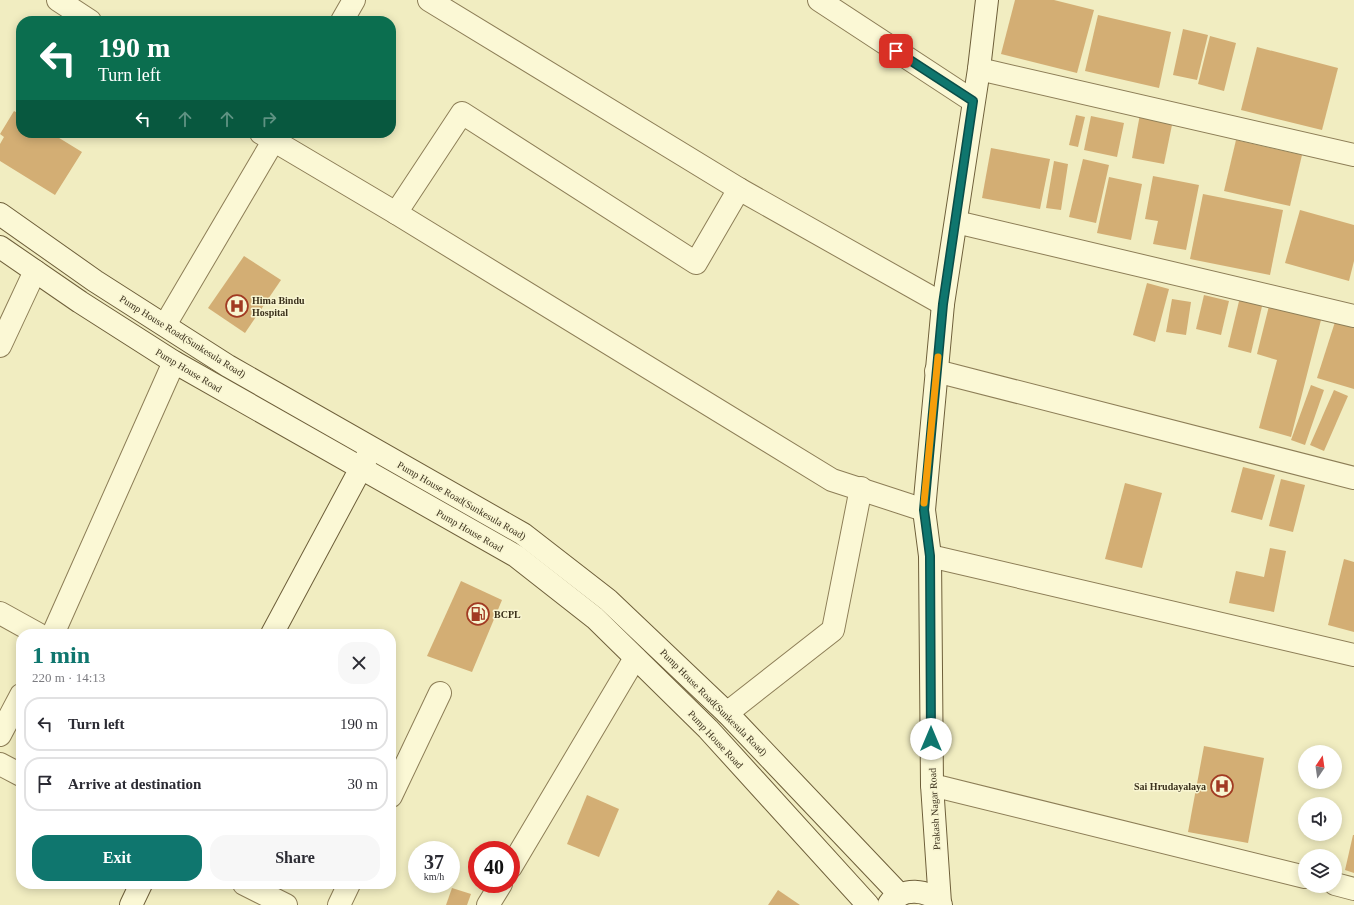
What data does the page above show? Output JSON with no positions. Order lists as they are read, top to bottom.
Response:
{
  "streets": {
    "street": ["Pump House Road(Sunkesula Road)", "Pump House Road", "Prakash Nagar Road"]
  },
  "places": {
    "hospital": ["Hima Bindu Hospital", "Sai Hrudayalaya"],
    "fuel station": ["BCPL"]
  },
  "north": "top",
  "page": {
    "turn": ["190 m", "Turn left"],
    "heading": ["1 min", "220 m · 14:13"],
    "list": [
      {
        "name": "Turn left",
        "value": "190 m"
      },
      {
        "name": "Arrive at destination",
        "value": "30 m"
      }
    ],
    "buttons": ["Exit", "Share"],
    "speed": "37 km/h",
    "limit": "40"
  }
}
